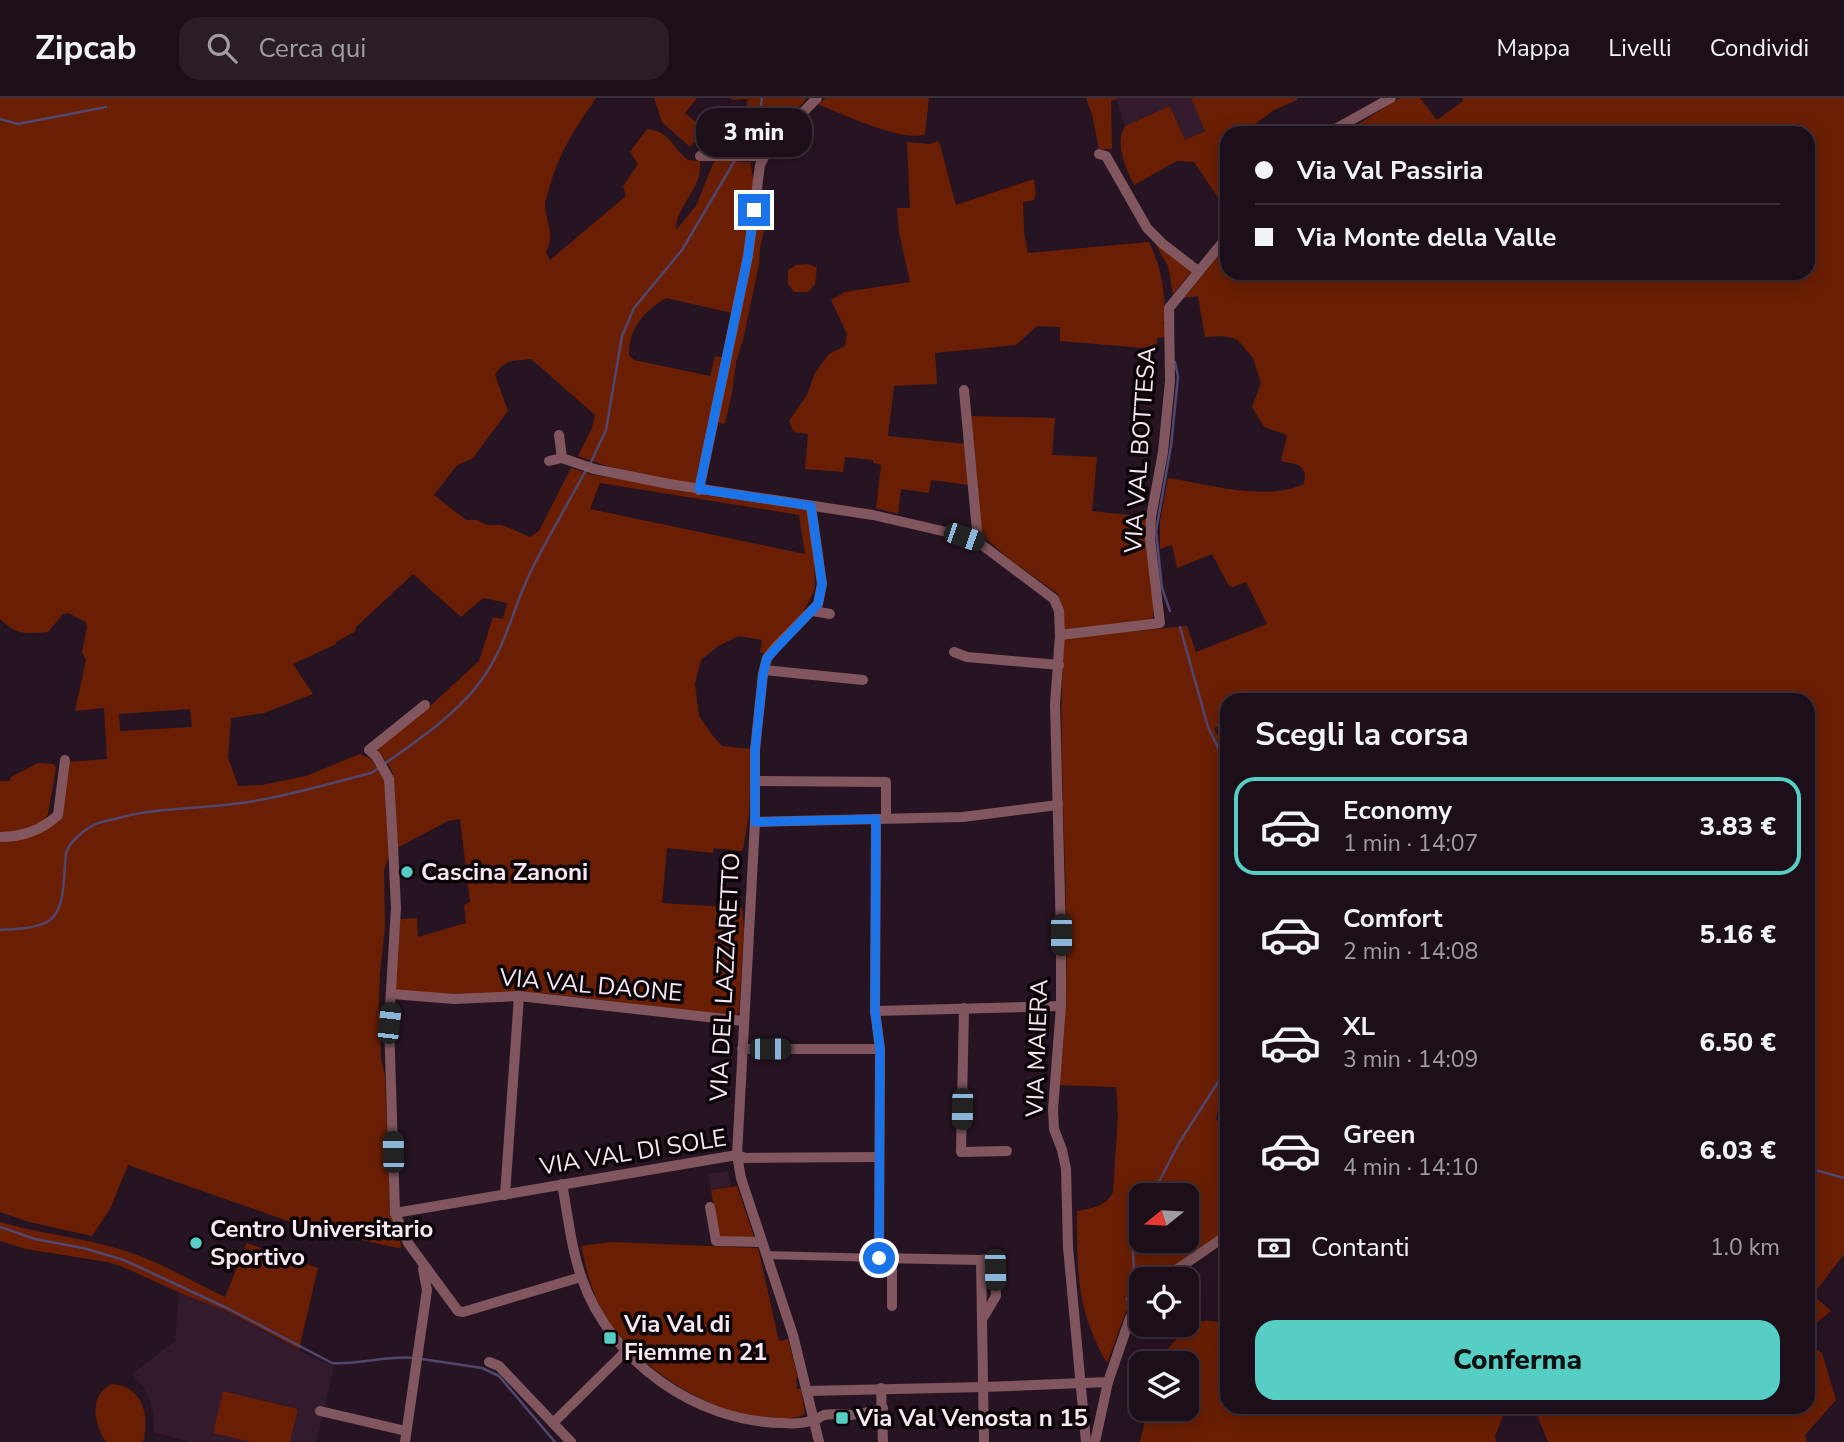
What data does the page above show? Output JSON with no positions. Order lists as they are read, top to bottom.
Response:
{
  "streets": {
    "street": [
      "VIA VAL BOTTESA",
      "VIA DEL LAZZARETTO",
      "VIA VAL DAONE",
      "VIA MAIERA",
      "VIA VAL DI SOLE"
    ]
  },
  "crossings": [
    ["VIA VAL BOTTESA", "VIA MAIERA"],
    ["VIA DEL LAZZARETTO", "VIA VAL DAONE"],
    ["VIA DEL LAZZARETTO", "VIA VAL DI SOLE"]
  ],
  "places": {
    "other": ["Cascina Zanoni", "Centro Universitario Sportivo"],
    "transit": ["Via Val di Fiemme n 21", "Via Val Venosta n 15"]
  },
  "north": "left",
  "page": {
    "header": "Zipcab",
    "search": "Cerca qui",
    "nav": ["Mappa", "Livelli", "Condividi"],
    "bubble": "3 min",
    "banner": ["Via Val Passiria", "Via Monte della Valle"],
    "heading": "Scegli la corsa",
    "list": [
      {
        "name": "Economy",
        "note": "1 min · 14:07",
        "value": "3.83 €"
      },
      {
        "name": "Comfort",
        "note": "2 min · 14:08",
        "value": "5.16 €"
      },
      {
        "name": "XL",
        "note": "3 min · 14:09",
        "value": "6.50 €"
      },
      {
        "name": "Green",
        "note": "4 min · 14:10",
        "value": "6.03 €"
      }
    ],
    "pay": ["Contanti", "1.0 km"],
    "buttons": "Conferma"
  }
}
